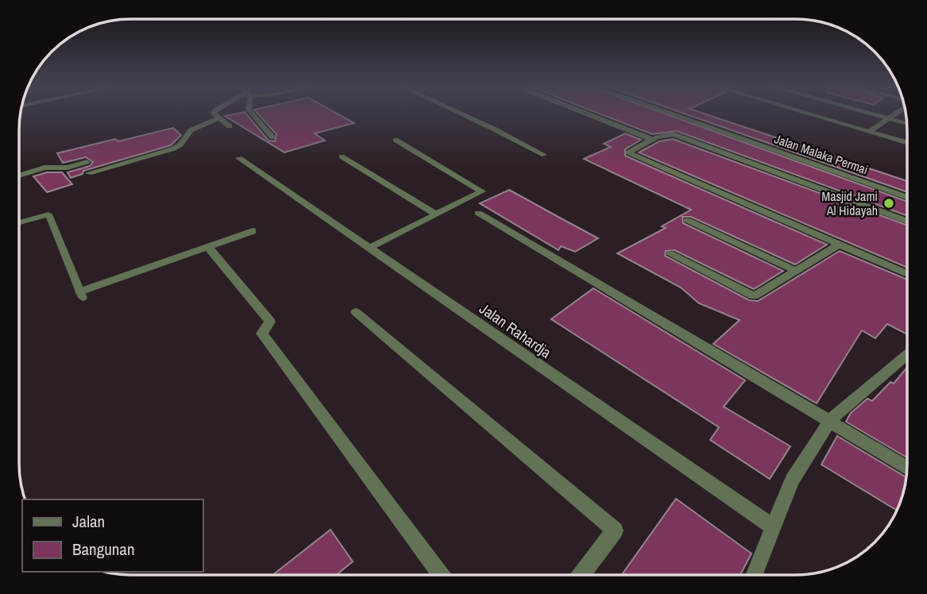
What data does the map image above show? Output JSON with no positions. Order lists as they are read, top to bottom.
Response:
{
  "streets": {
    "street": ["Jalan Malaka Permai", "Jalan Rahardja"]
  },
  "places": ["Masjid Jami Al Hidayah"],
  "legend": ["Jalan", "Bangunan"]
}
